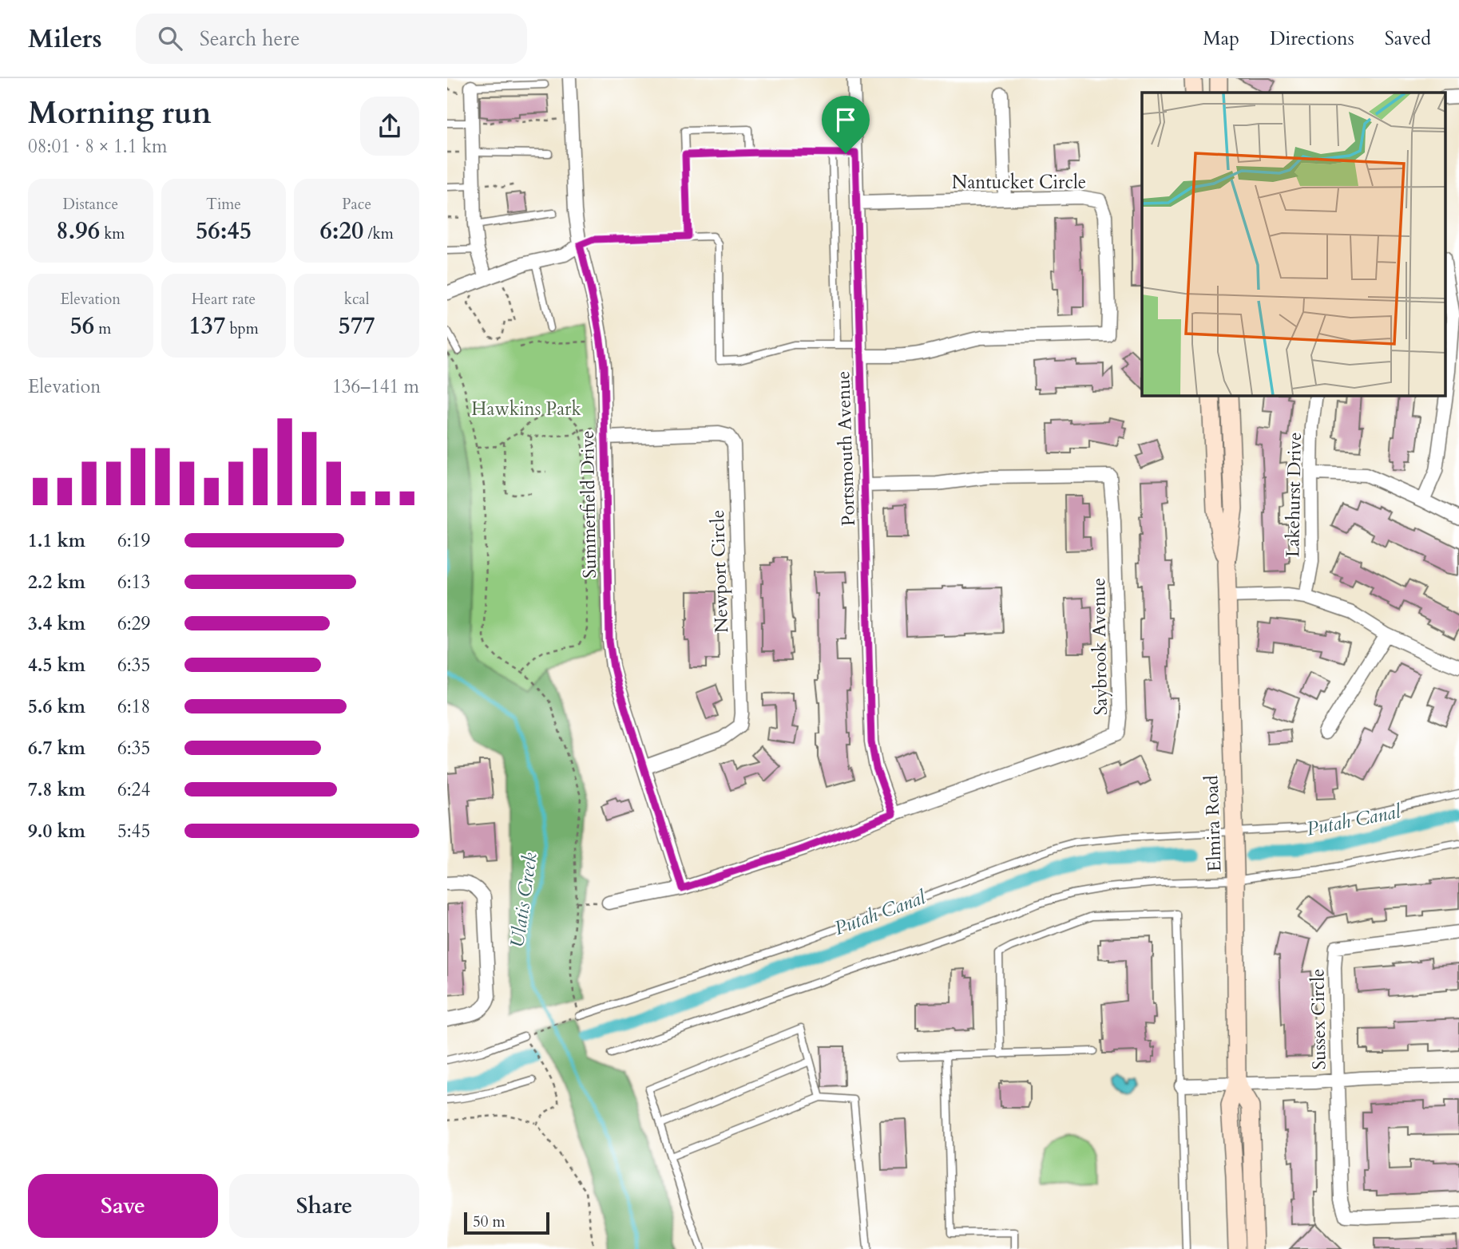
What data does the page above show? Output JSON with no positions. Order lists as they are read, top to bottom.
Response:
{
  "streets": {
    "main road": ["Elmira Road"],
    "street": [
      "Nantucket Circle",
      "Portsmouth Avenue",
      "Lakehurst Drive",
      "Summerfield Drive",
      "Newport Circle",
      "Saybrook Avenue",
      "Sussex Circle"
    ]
  },
  "crossings": [
    ["Nantucket Circle", "Portsmouth Avenue"],
    ["Portsmouth Avenue", "Saybrook Avenue"],
    ["Summerfield Drive", "Newport Circle"],
    ["Summerfield Drive", "Saybrook Avenue"]
  ],
  "water": ["Putah Canal", "Ulatis Creek"],
  "parks": ["Hawkins Park"],
  "scale_bar": "50 m",
  "page": {
    "header": "Milers",
    "search": "Search here",
    "nav": ["Map", "Directions", "Saved"],
    "heading": ["Morning run", "08:01 · 8 × 1.1 km"],
    "stats": [
      ["Distance", "8.96 km"],
      ["Time", "56:45"],
      ["Pace", "6:20 /km"],
      ["Elevation", "56 m"],
      ["Heart rate", "137 bpm"],
      ["kcal", "577"]
    ],
    "chart": ["Elevation", "136–141 m"],
    "list": [
      {
        "name": "1.1 km",
        "note": "6:19"
      },
      {
        "name": "2.2 km",
        "note": "6:13"
      },
      {
        "name": "3.4 km",
        "note": "6:29"
      },
      {
        "name": "4.5 km",
        "note": "6:35"
      },
      {
        "name": "5.6 km",
        "note": "6:18"
      },
      {
        "name": "6.7 km",
        "note": "6:35"
      },
      {
        "name": "7.8 km",
        "note": "6:24"
      },
      {
        "name": "9.0 km",
        "note": "5:45"
      }
    ],
    "buttons": ["Save", "Share"],
    "scale": "50 m"
  }
}
